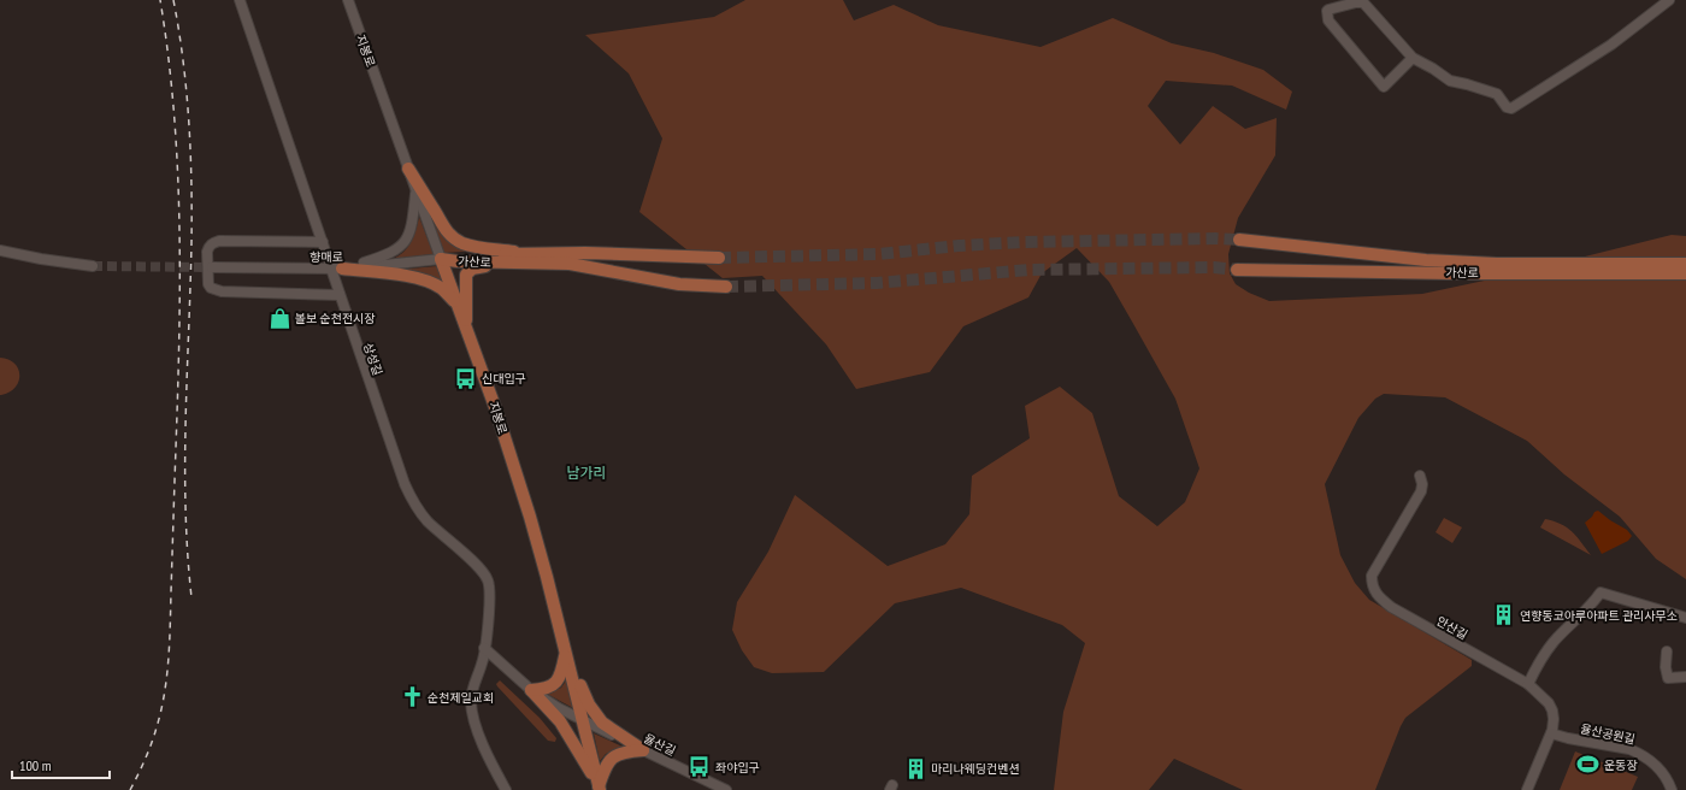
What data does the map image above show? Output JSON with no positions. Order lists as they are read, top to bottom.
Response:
{
  "streets": {
    "main road": ["지봉로", "가산로"],
    "street": [
      "향매로",
      "상성길",
      "안산길",
      "율산공원길",
      "율산길"
    ]
  },
  "crossings": [
    ["지봉로", "향매로"],
    ["지봉로", "가산로"],
    ["지봉로", "율산길"],
    ["향매로", "가산로"],
    ["향매로", "상성길"],
    ["상성길", "율산길"],
    ["안산길", "율산공원길"]
  ],
  "districts": ["남가리"],
  "places": {
    "shop": ["볼보 순천전시장"],
    "bus stop": ["신대입구", "좌야입구"],
    "building": ["연향동코아루아파트 관리사무소", "마리나웨딩컨벤션"],
    "church": ["순천제일교회"],
    "sports": ["운동장"]
  },
  "scale_bar": "100 m"
}
